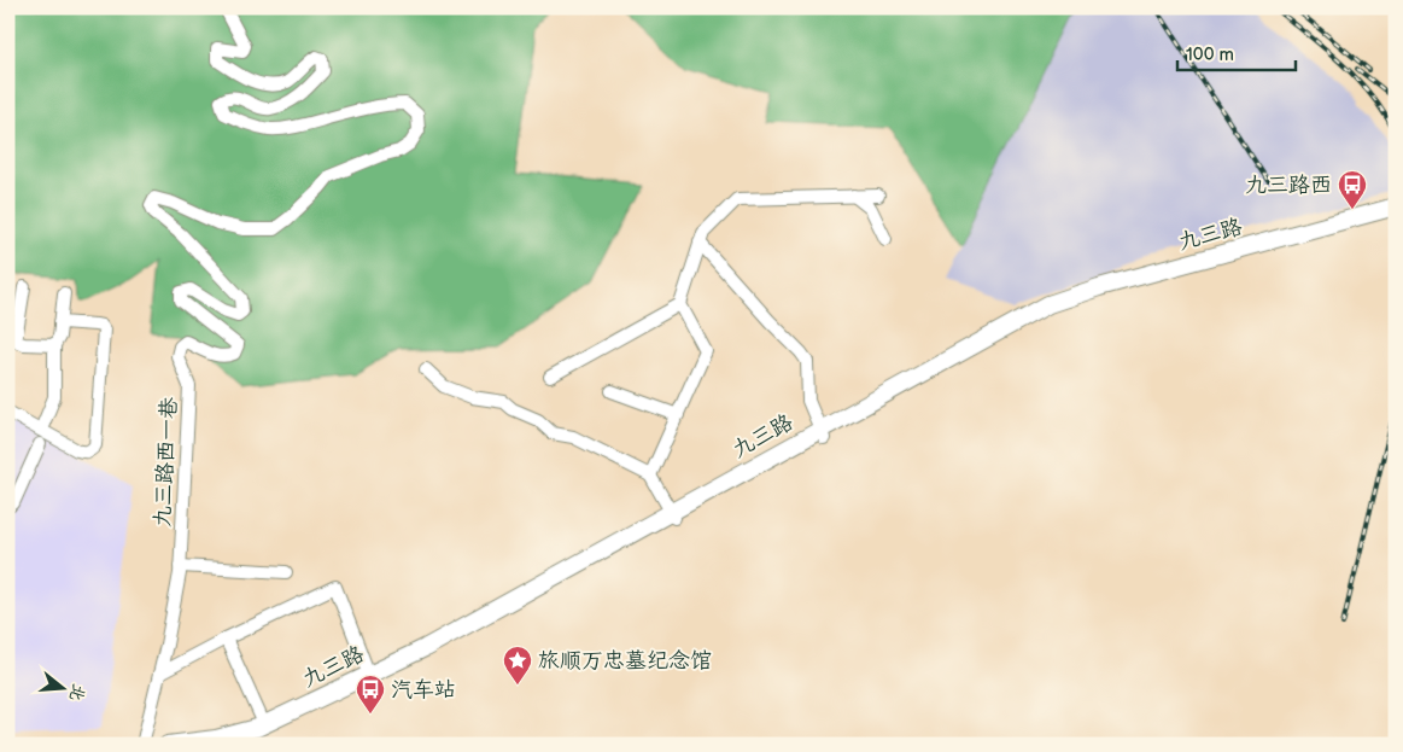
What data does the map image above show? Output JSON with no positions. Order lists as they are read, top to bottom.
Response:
{
  "streets": {
    "highway": ["九三路"],
    "street": ["九三路西一巷"]
  },
  "places": {
    "bus stop": ["九三路西", "汽车站"],
    "place": ["旅顺万忠墓纪念馆"]
  },
  "scale_bar": "100 m",
  "north": "right"
}
